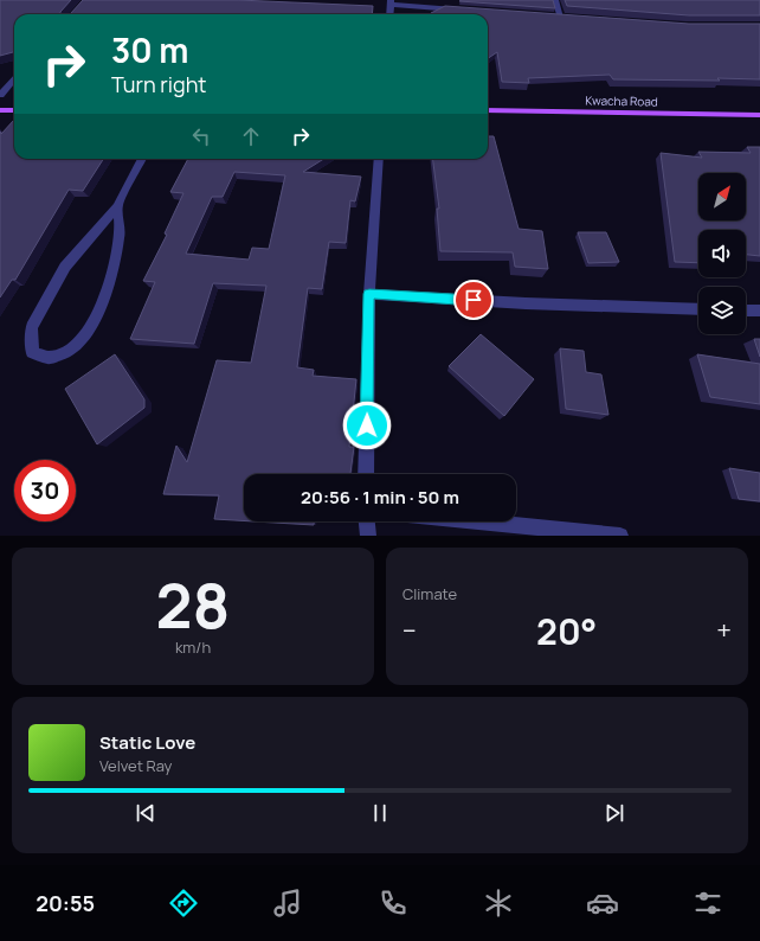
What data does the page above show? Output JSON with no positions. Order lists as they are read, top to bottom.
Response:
{
  "streets": {
    "main road": ["Kwacha Road"]
  },
  "north": "top right",
  "page": {
    "turn": ["30 m", "Turn right"],
    "limit": "30",
    "trip": "20:56 · 1 min · 50 m",
    "tile": [
      ["28", "km/h"],
      "Climate"
    ],
    "heat": ["−", "20°", "+"],
    "song": ["Static Love", "Velvet Ray"],
    "tabs": "20:55"
  }
}
